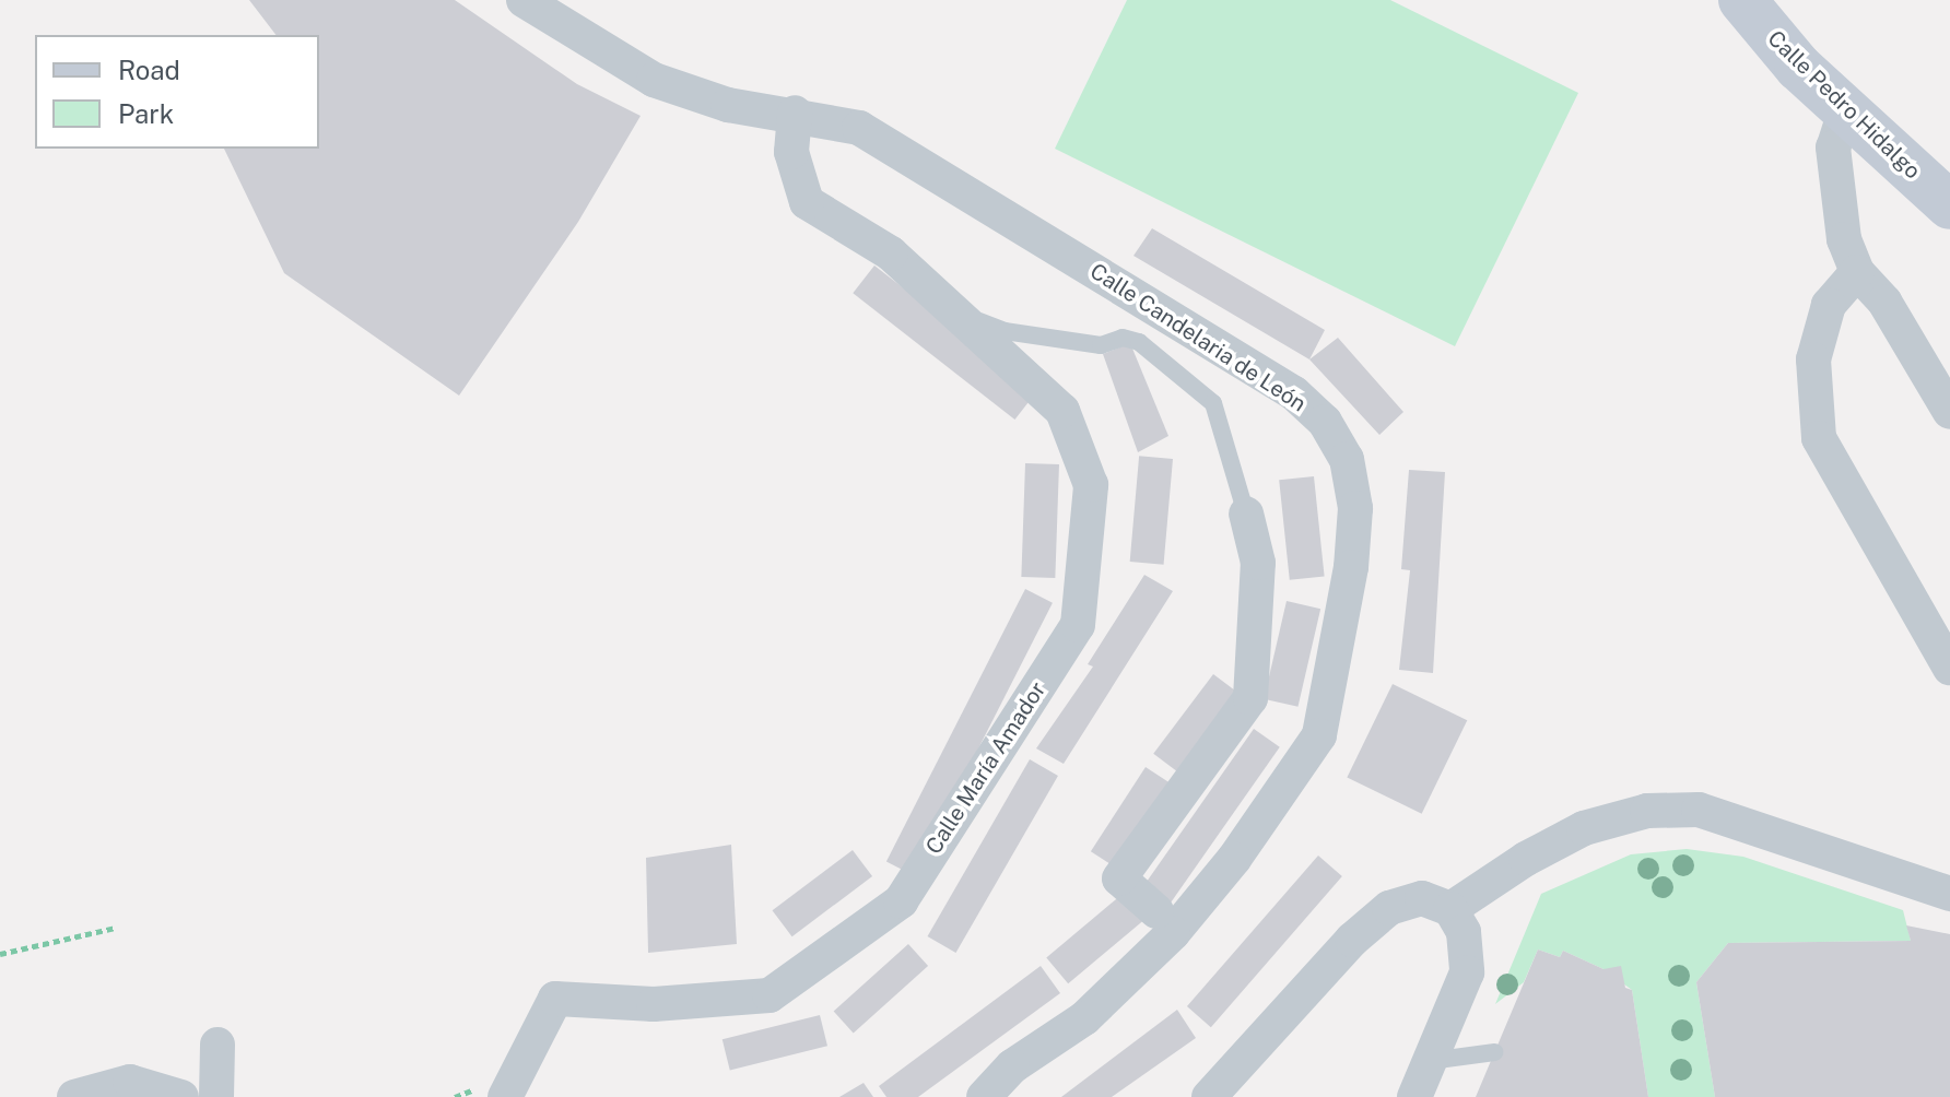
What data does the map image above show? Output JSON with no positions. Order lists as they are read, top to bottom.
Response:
{
  "streets": {
    "street": ["Calle Pedro Hidalgo", "Calle Candelaria de León", "Calle María Amador"]
  },
  "crossings": [
    ["Calle Candelaria de León", "Calle María Amador"]
  ],
  "legend": ["Road", "Park"]
}
